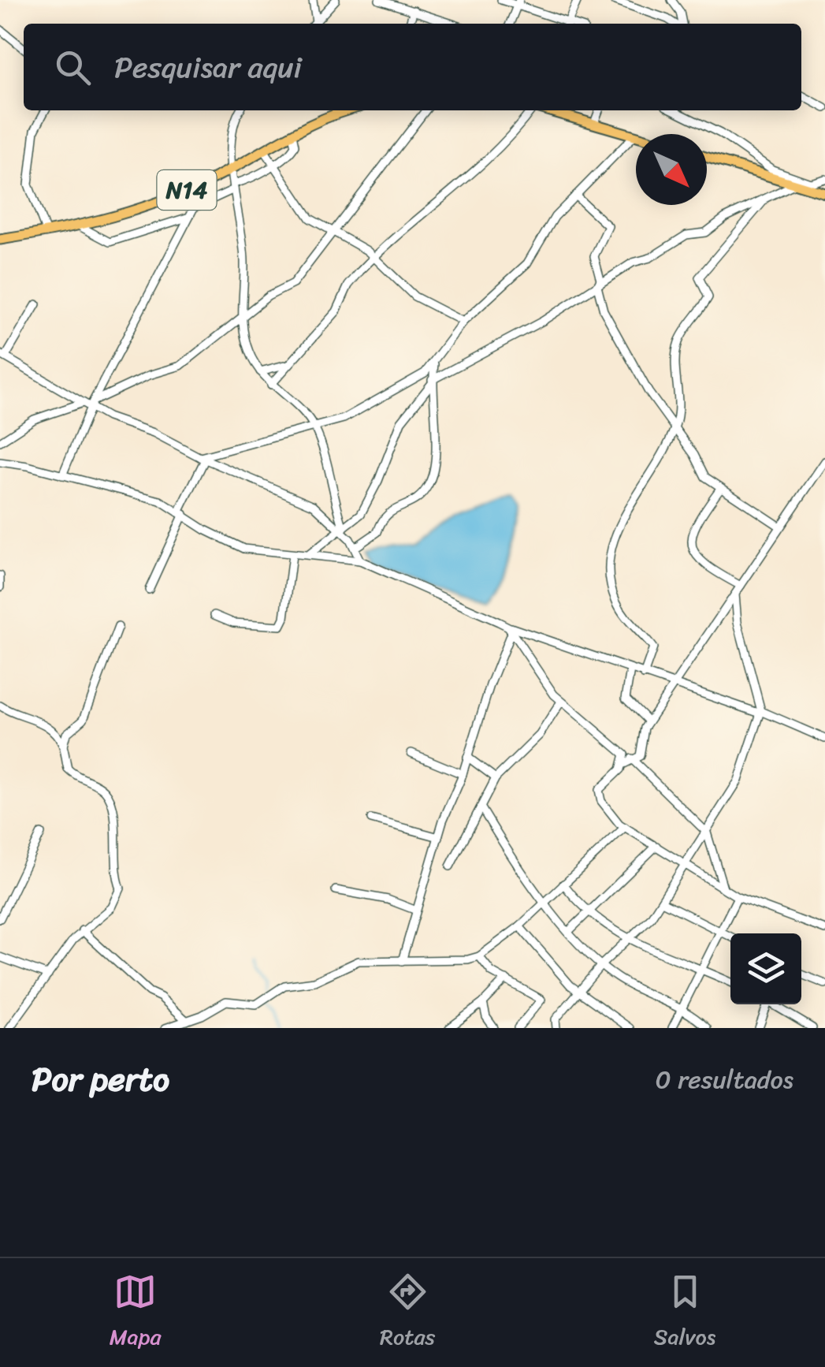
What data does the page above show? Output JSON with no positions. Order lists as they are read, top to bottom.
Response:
{
  "streets": {
    "main road": ["N14"]
  },
  "north": "bottom right",
  "page": {
    "search": "Pesquisar aqui",
    "heading": ["Por perto", "0 resultados"],
    "nav": ["Mapa", "Rotas", "Salvos"]
  }
}
